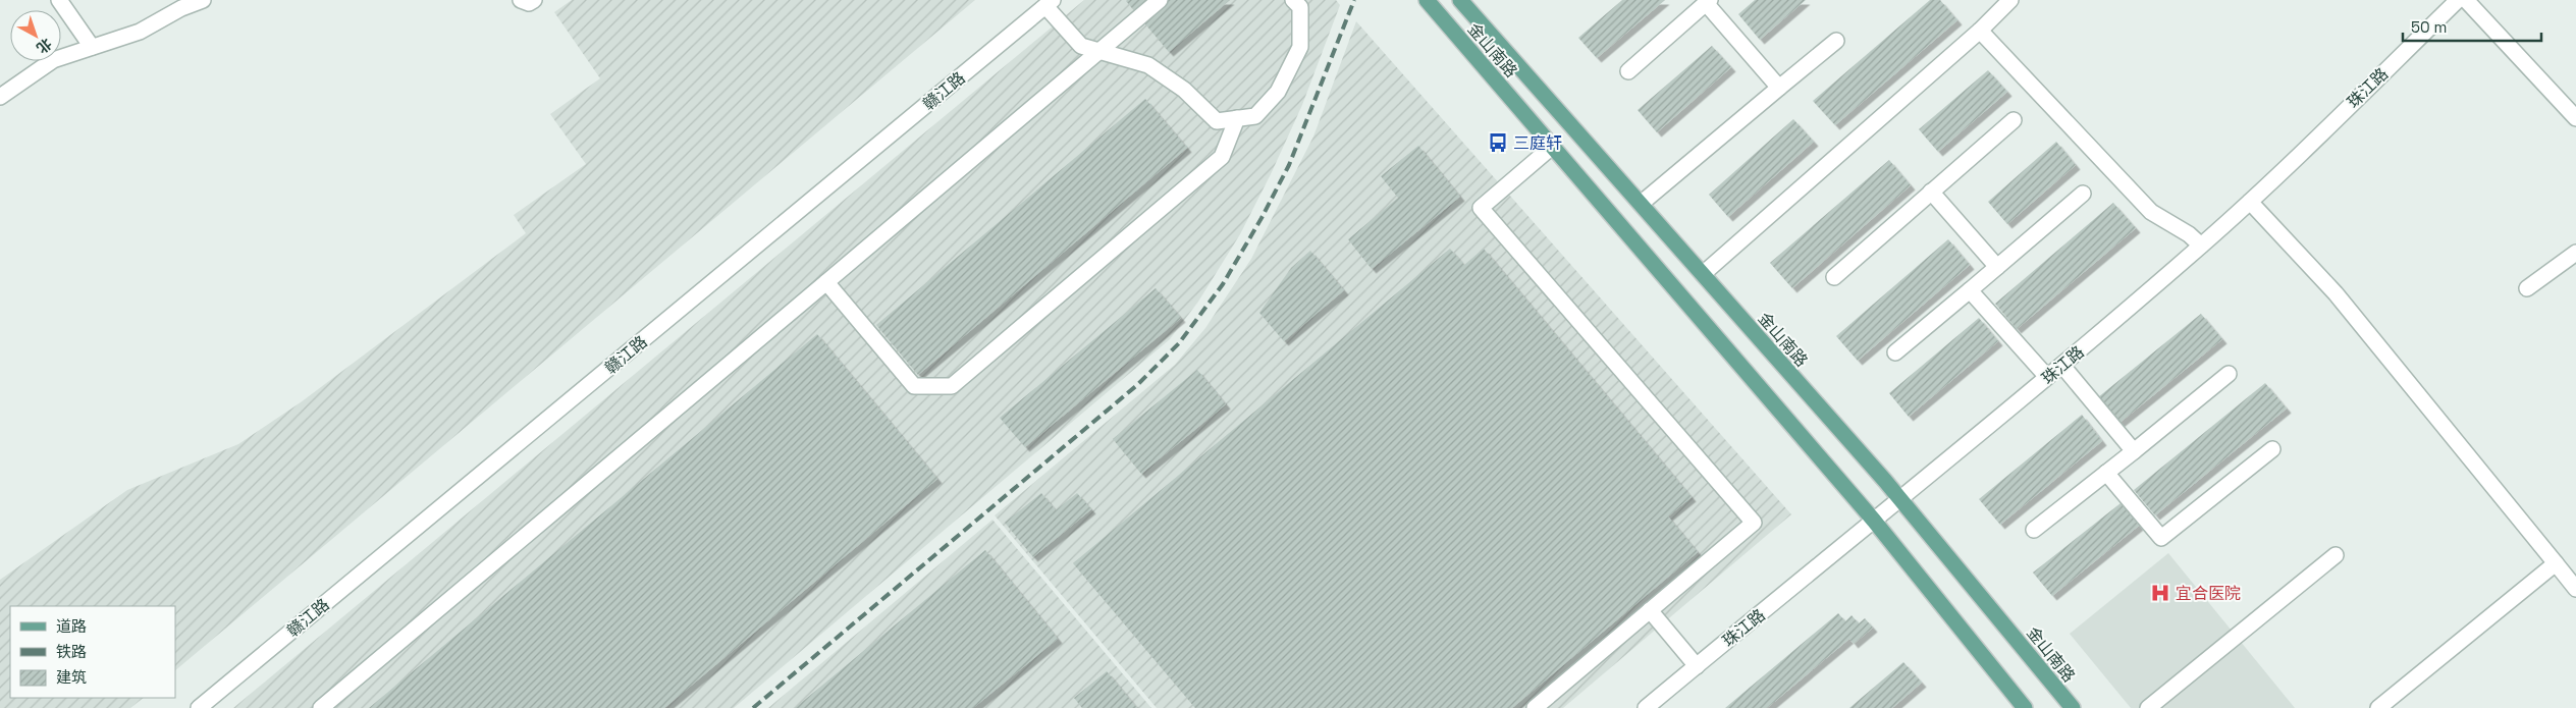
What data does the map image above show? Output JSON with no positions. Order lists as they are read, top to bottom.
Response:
{
  "streets": {
    "main road": ["金山南路"],
    "street": ["珠江路", "赣江路"]
  },
  "crossings": [
    ["金山南路", "珠江路"]
  ],
  "places": {
    "bus stop": ["三庭轩"],
    "hospital": ["宜合医院"]
  },
  "legend": ["道路", "铁路", "建筑"],
  "scale_bar": "50 m",
  "north": "bottom right"
}
